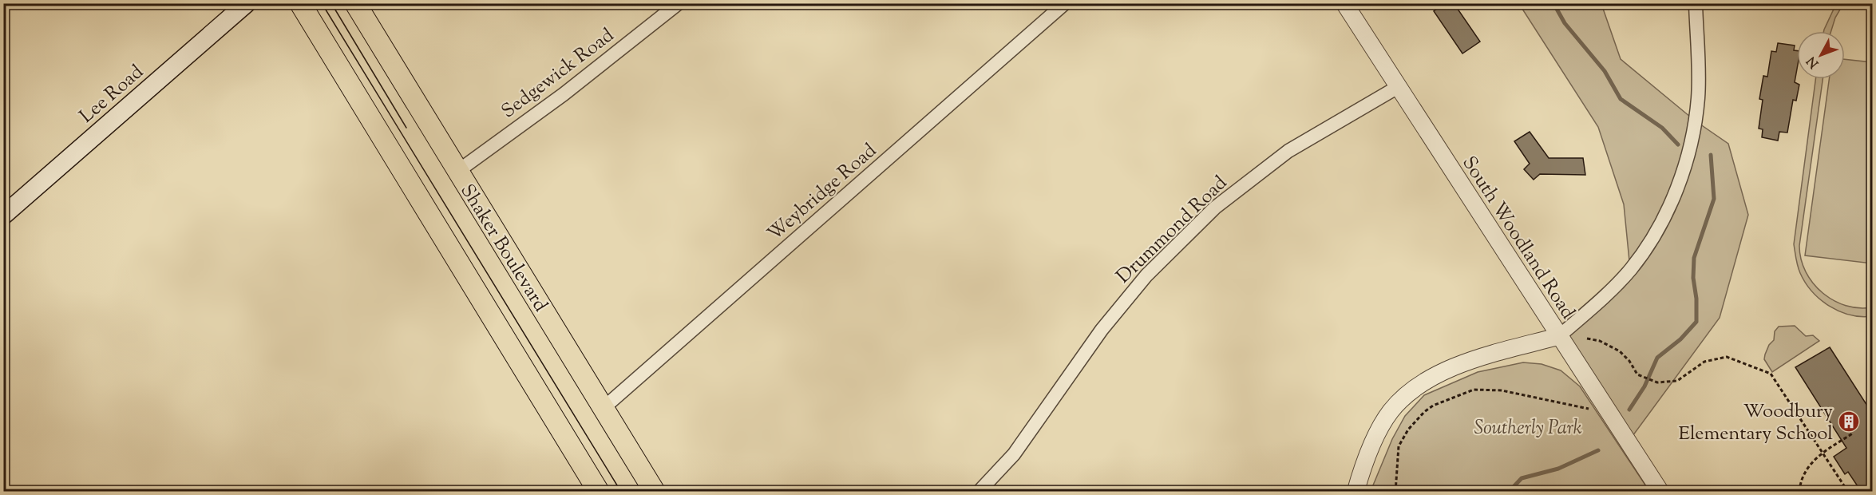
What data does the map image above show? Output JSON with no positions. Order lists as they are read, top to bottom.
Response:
{
  "streets": {
    "main road": ["Lee Road", "Shaker Boulevard"],
    "street": [
      "Sedgewick Road",
      "Weybridge Road",
      "Drummond Road",
      "South Woodland Road"
    ]
  },
  "crossings": [
    ["Sedgewick Road", "Shaker Boulevard"],
    ["Weybridge Road", "Shaker Boulevard"],
    ["Drummond Road", "South Woodland Road"]
  ],
  "parks": ["Southerly Park"],
  "places": {
    "building": ["Woodbury Elementary School"]
  },
  "north": "bottom left"
}
